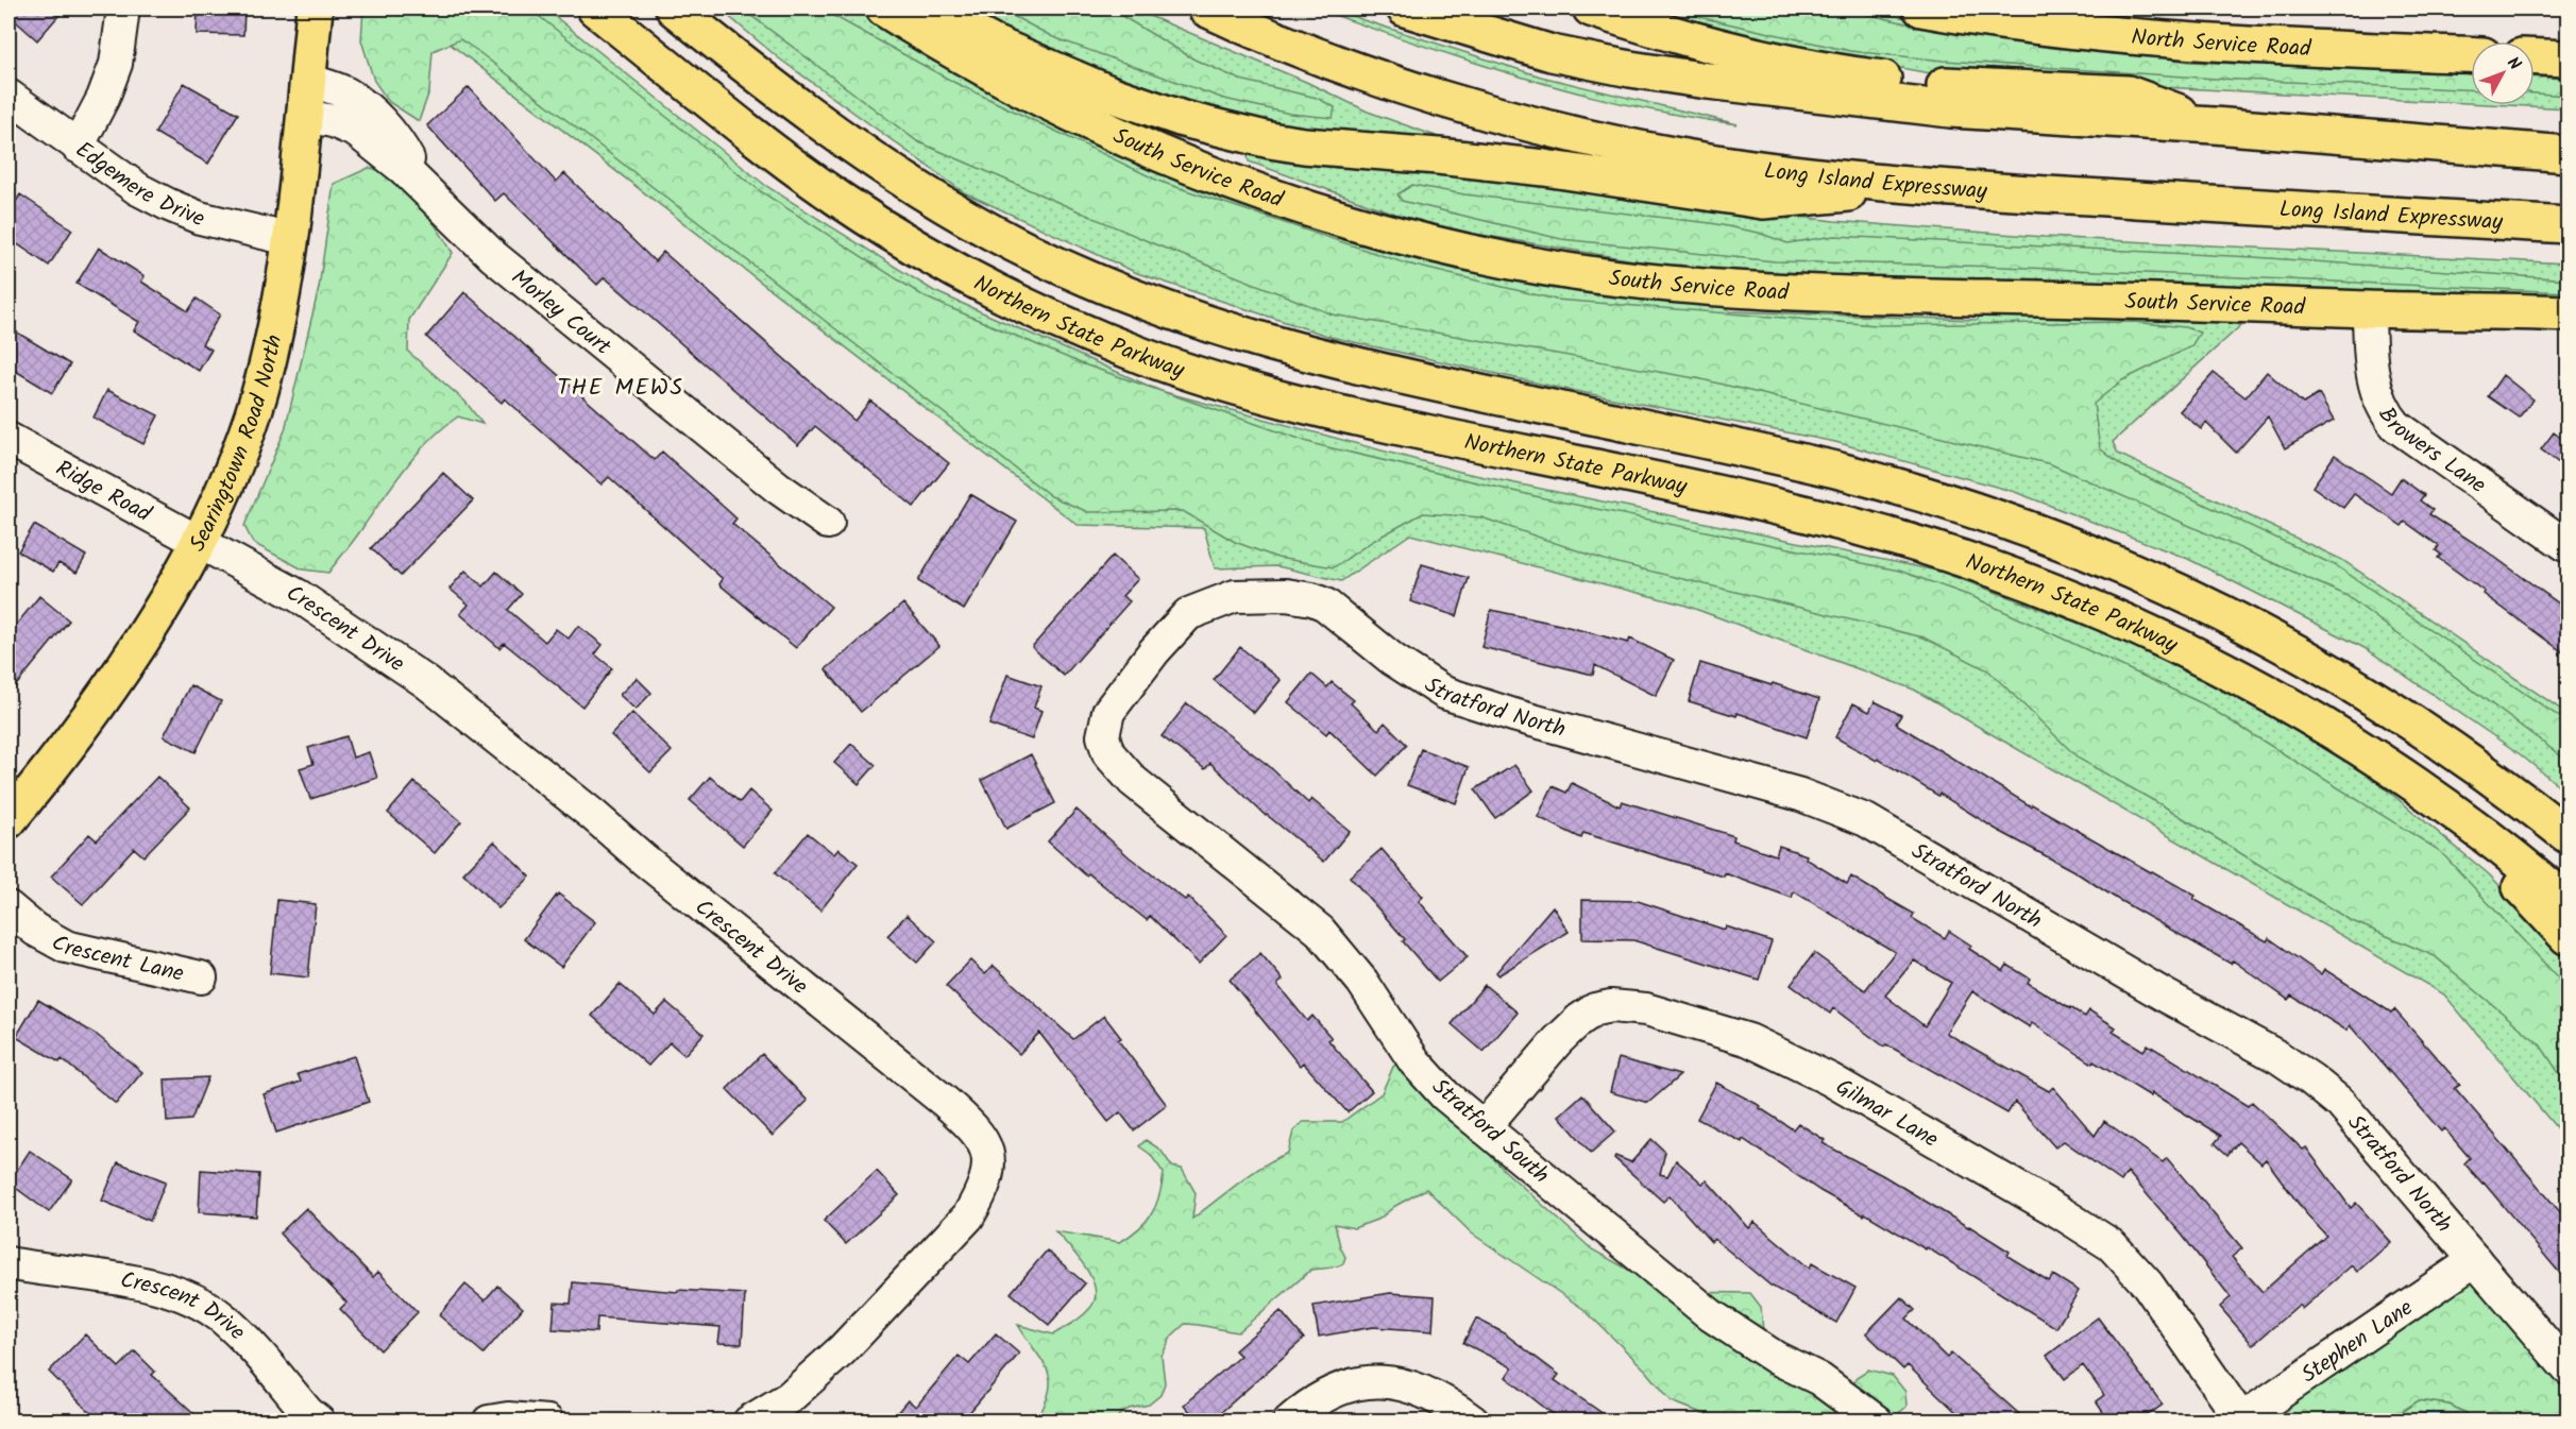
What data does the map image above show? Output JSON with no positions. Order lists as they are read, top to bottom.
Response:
{
  "streets": {
    "main road": [
      "North Service Road",
      "South Service Road",
      "Long Island Expressway",
      "Northern State Parkway",
      "Searingtown Road North"
    ],
    "street": [
      "Edgemere Drive",
      "Morley Court",
      "Browers Lane",
      "Ridge Road",
      "Crescent Drive",
      "Stratford North",
      "Crescent Lane",
      "Gilmar Lane",
      "Stratford South",
      "Stephen Lane"
    ]
  },
  "crossings": [
    ["South Service Road", "Browers Lane"],
    ["Edgemere Drive", "Searingtown Road North"],
    ["Morley Court", "Searingtown Road North"],
    ["Searingtown Road North", "Ridge Road"],
    ["Searingtown Road North", "Crescent Drive"],
    ["Ridge Road", "Crescent Drive"],
    ["Stratford North", "Stratford South"],
    ["Stratford North", "Stephen Lane"],
    ["Gilmar Lane", "Stratford South"],
    ["Gilmar Lane", "Stephen Lane"]
  ],
  "districts": ["THE MEWS"],
  "north": "top right"
}
